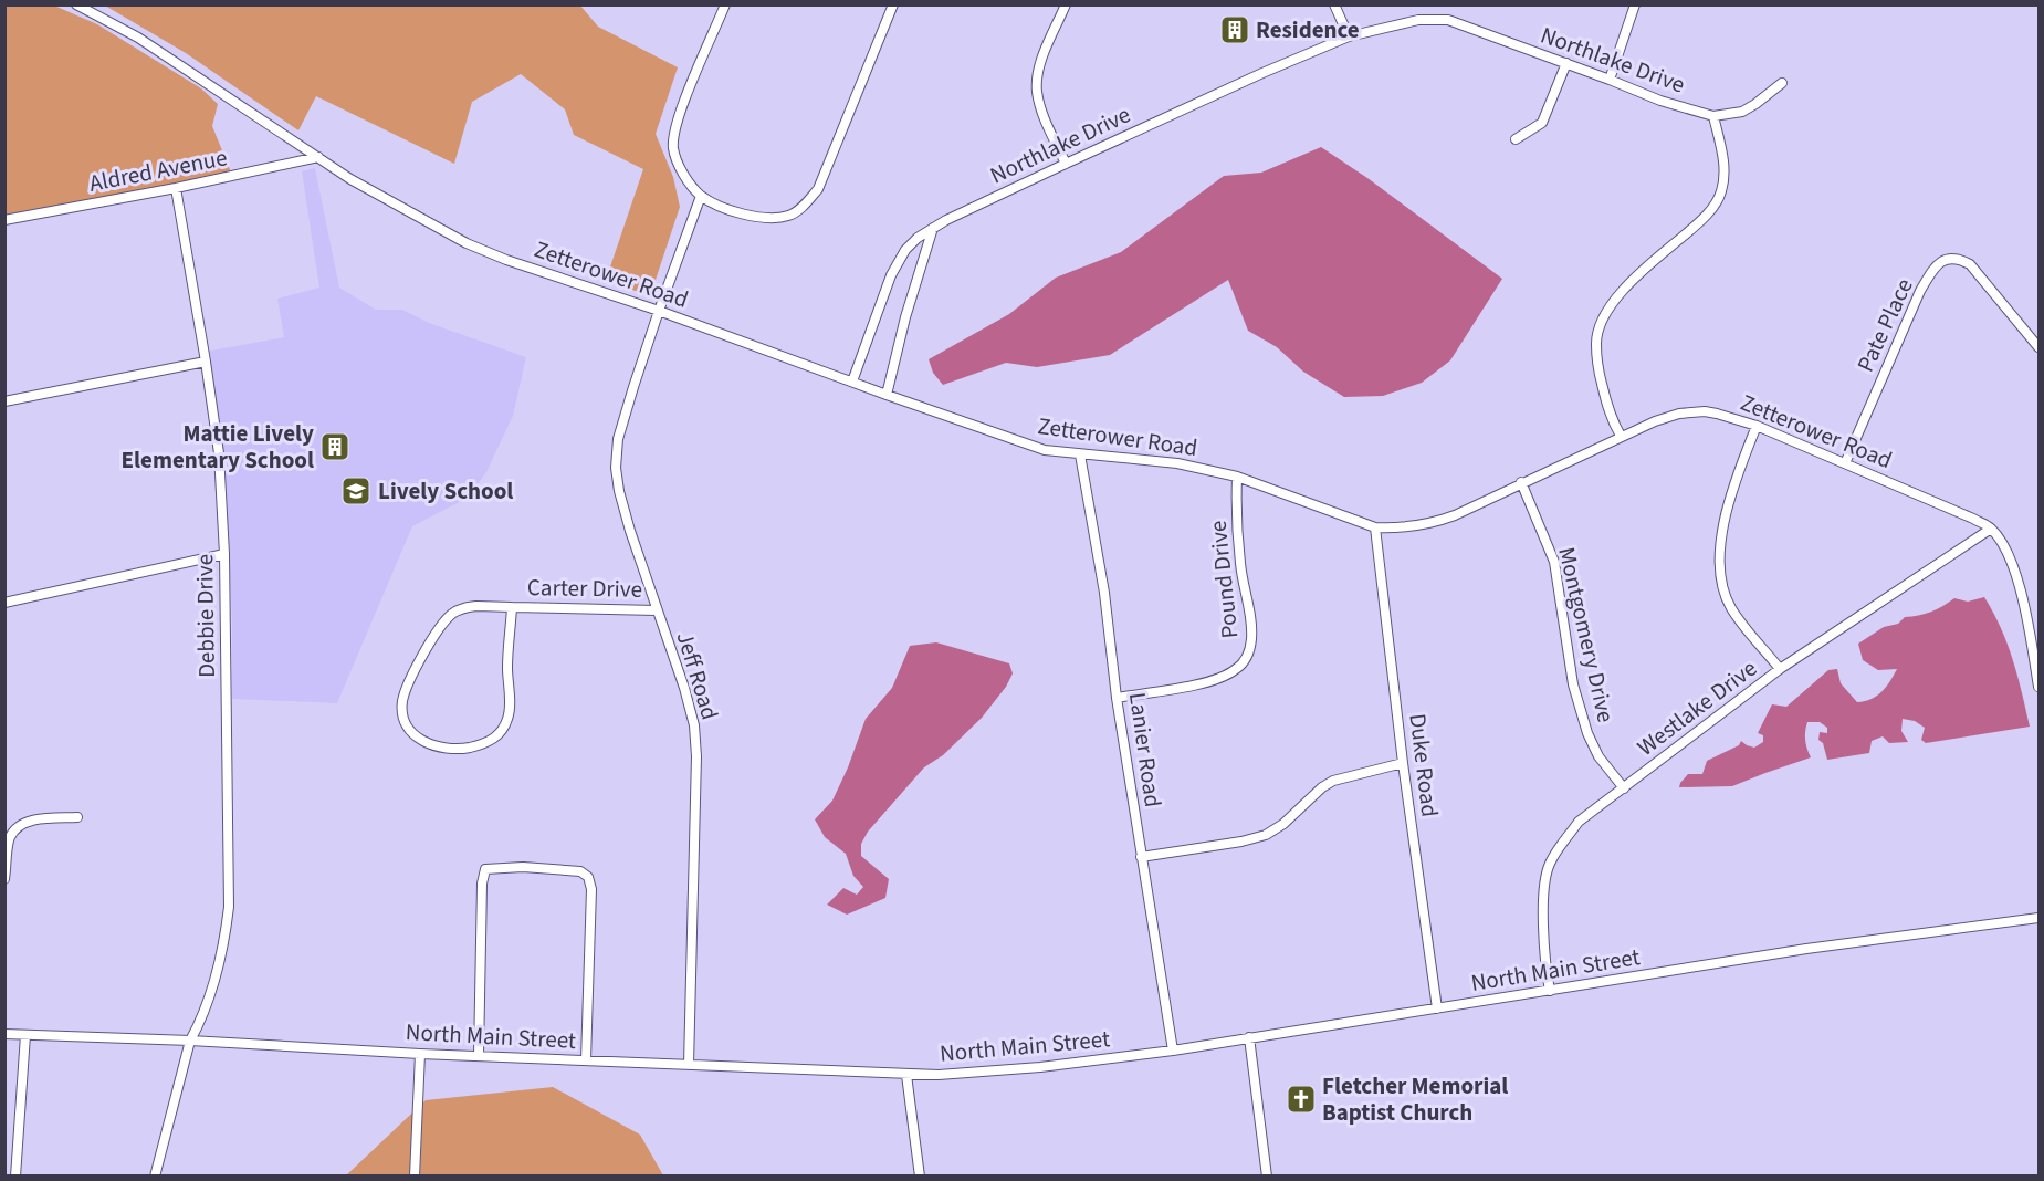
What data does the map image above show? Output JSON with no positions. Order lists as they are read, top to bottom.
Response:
{
  "streets": {
    "street": [
      "Northlake Drive",
      "Aldred Avenue",
      "Zetterower Road",
      "Pate Place",
      "Pound Drive",
      "Carter Drive",
      "Debbie Drive",
      "Montgomery Drive",
      "Jeff Road",
      "Westlake Drive",
      "Lanier Road",
      "Duke Road",
      "North Main Street"
    ]
  },
  "crossings": [
    ["Northlake Drive", "Zetterower Road"],
    ["Aldred Avenue", "Zetterower Road"],
    ["Aldred Avenue", "Debbie Drive"],
    ["Zetterower Road", "Pate Place"],
    ["Zetterower Road", "Pound Drive"],
    ["Zetterower Road", "Montgomery Drive"],
    ["Zetterower Road", "Jeff Road"],
    ["Zetterower Road", "Westlake Drive"],
    ["Zetterower Road", "Lanier Road"],
    ["Zetterower Road", "Duke Road"],
    ["Pound Drive", "Lanier Road"],
    ["Carter Drive", "Jeff Road"],
    ["Debbie Drive", "North Main Street"],
    ["Montgomery Drive", "Westlake Drive"],
    ["Jeff Road", "North Main Street"],
    ["Westlake Drive", "North Main Street"],
    ["Lanier Road", "North Main Street"],
    ["Duke Road", "North Main Street"]
  ],
  "places": {
    "building": ["Residence", "Mattie Lively Elementary School"],
    "school or university": ["Lively School"],
    "church": ["Fletcher Memorial Baptist Church"]
  }
}
